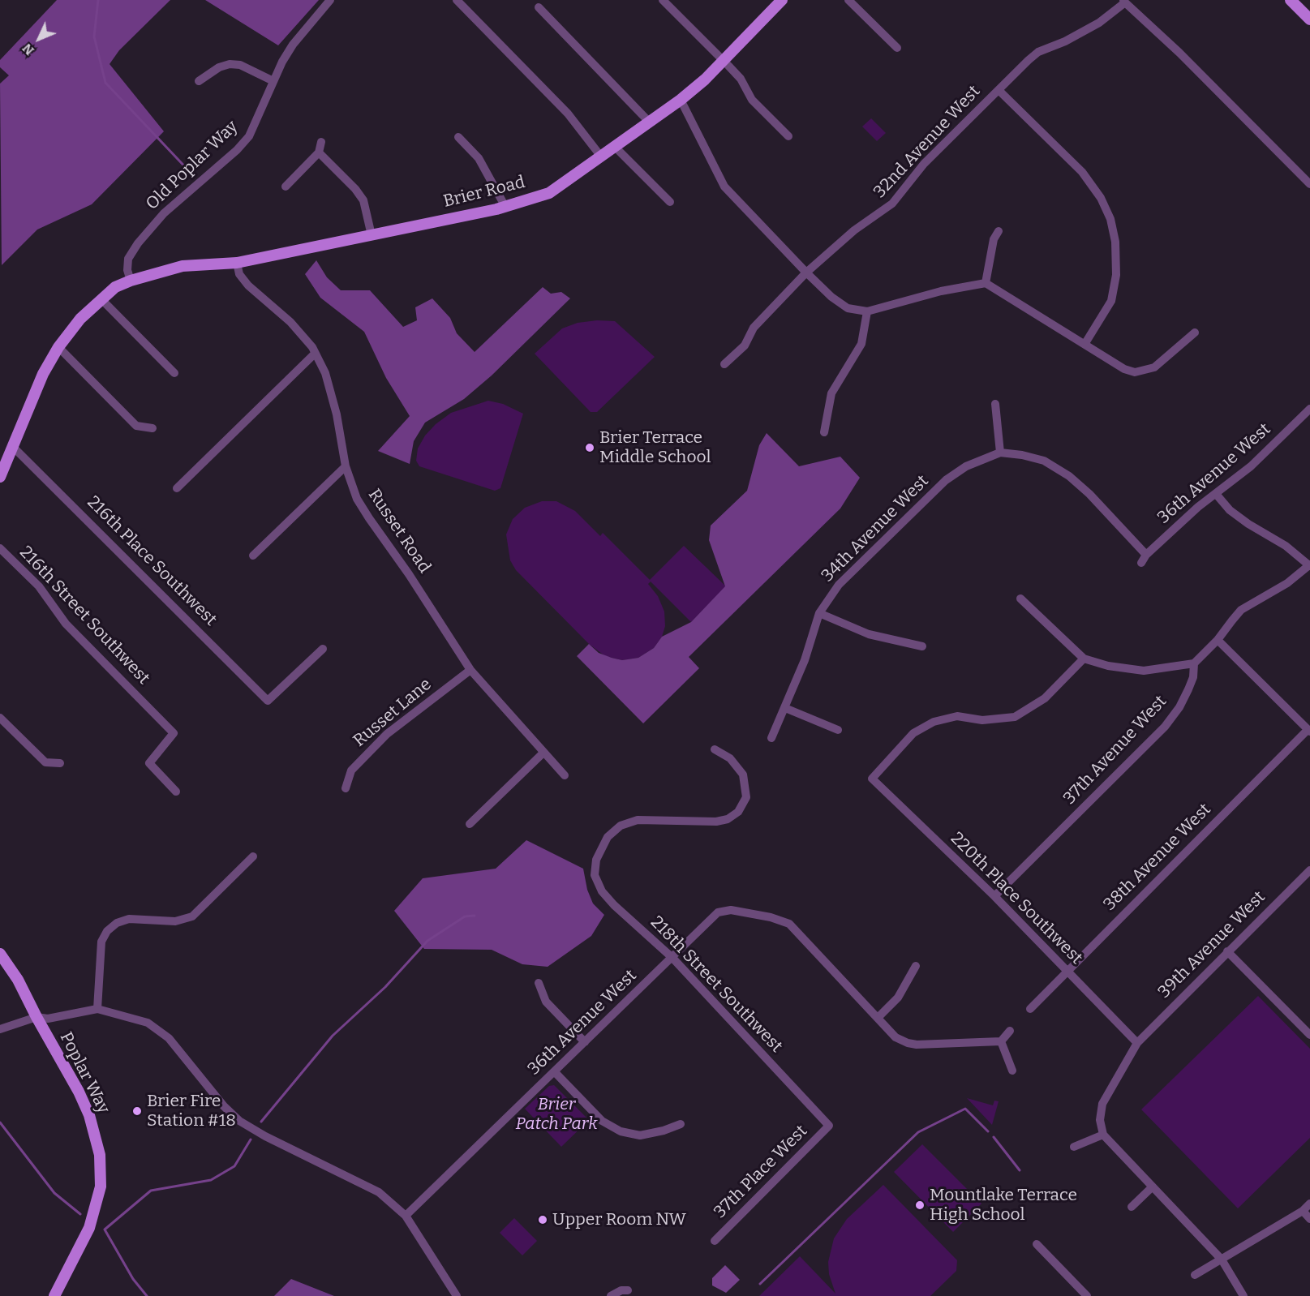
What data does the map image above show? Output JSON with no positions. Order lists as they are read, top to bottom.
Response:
{
  "streets": {
    "main road": ["Brier Road", "Poplar Way"],
    "street": [
      "32nd Avenue West",
      "Old Poplar Way",
      "36th Avenue West",
      "34th Avenue West",
      "Russet Road",
      "216th Place Southwest",
      "216th Street Southwest",
      "Russet Lane",
      "37th Avenue West",
      "38th Avenue West",
      "220th Place Southwest",
      "39th Avenue West",
      "218th Street Southwest",
      "37th Place West"
    ]
  },
  "crossings": [
    ["Old Poplar Way", "Brier Road"],
    ["Brier Road", "Russet Road"],
    ["36th Avenue West", "218th Street Southwest"],
    ["Russet Road", "Russet Lane"],
    ["37th Avenue West", "220th Place Southwest"],
    ["38th Avenue West", "220th Place Southwest"],
    ["220th Place Southwest", "39th Avenue West"],
    ["218th Street Southwest", "37th Place West"]
  ],
  "parks": ["Brier Patch Park"],
  "places": [
    "Brier Terrace Middle School",
    "Brier Fire Station #18",
    "Mountlake Terrace High School",
    "Upper Room NW"
  ],
  "north": "bottom left"
}
